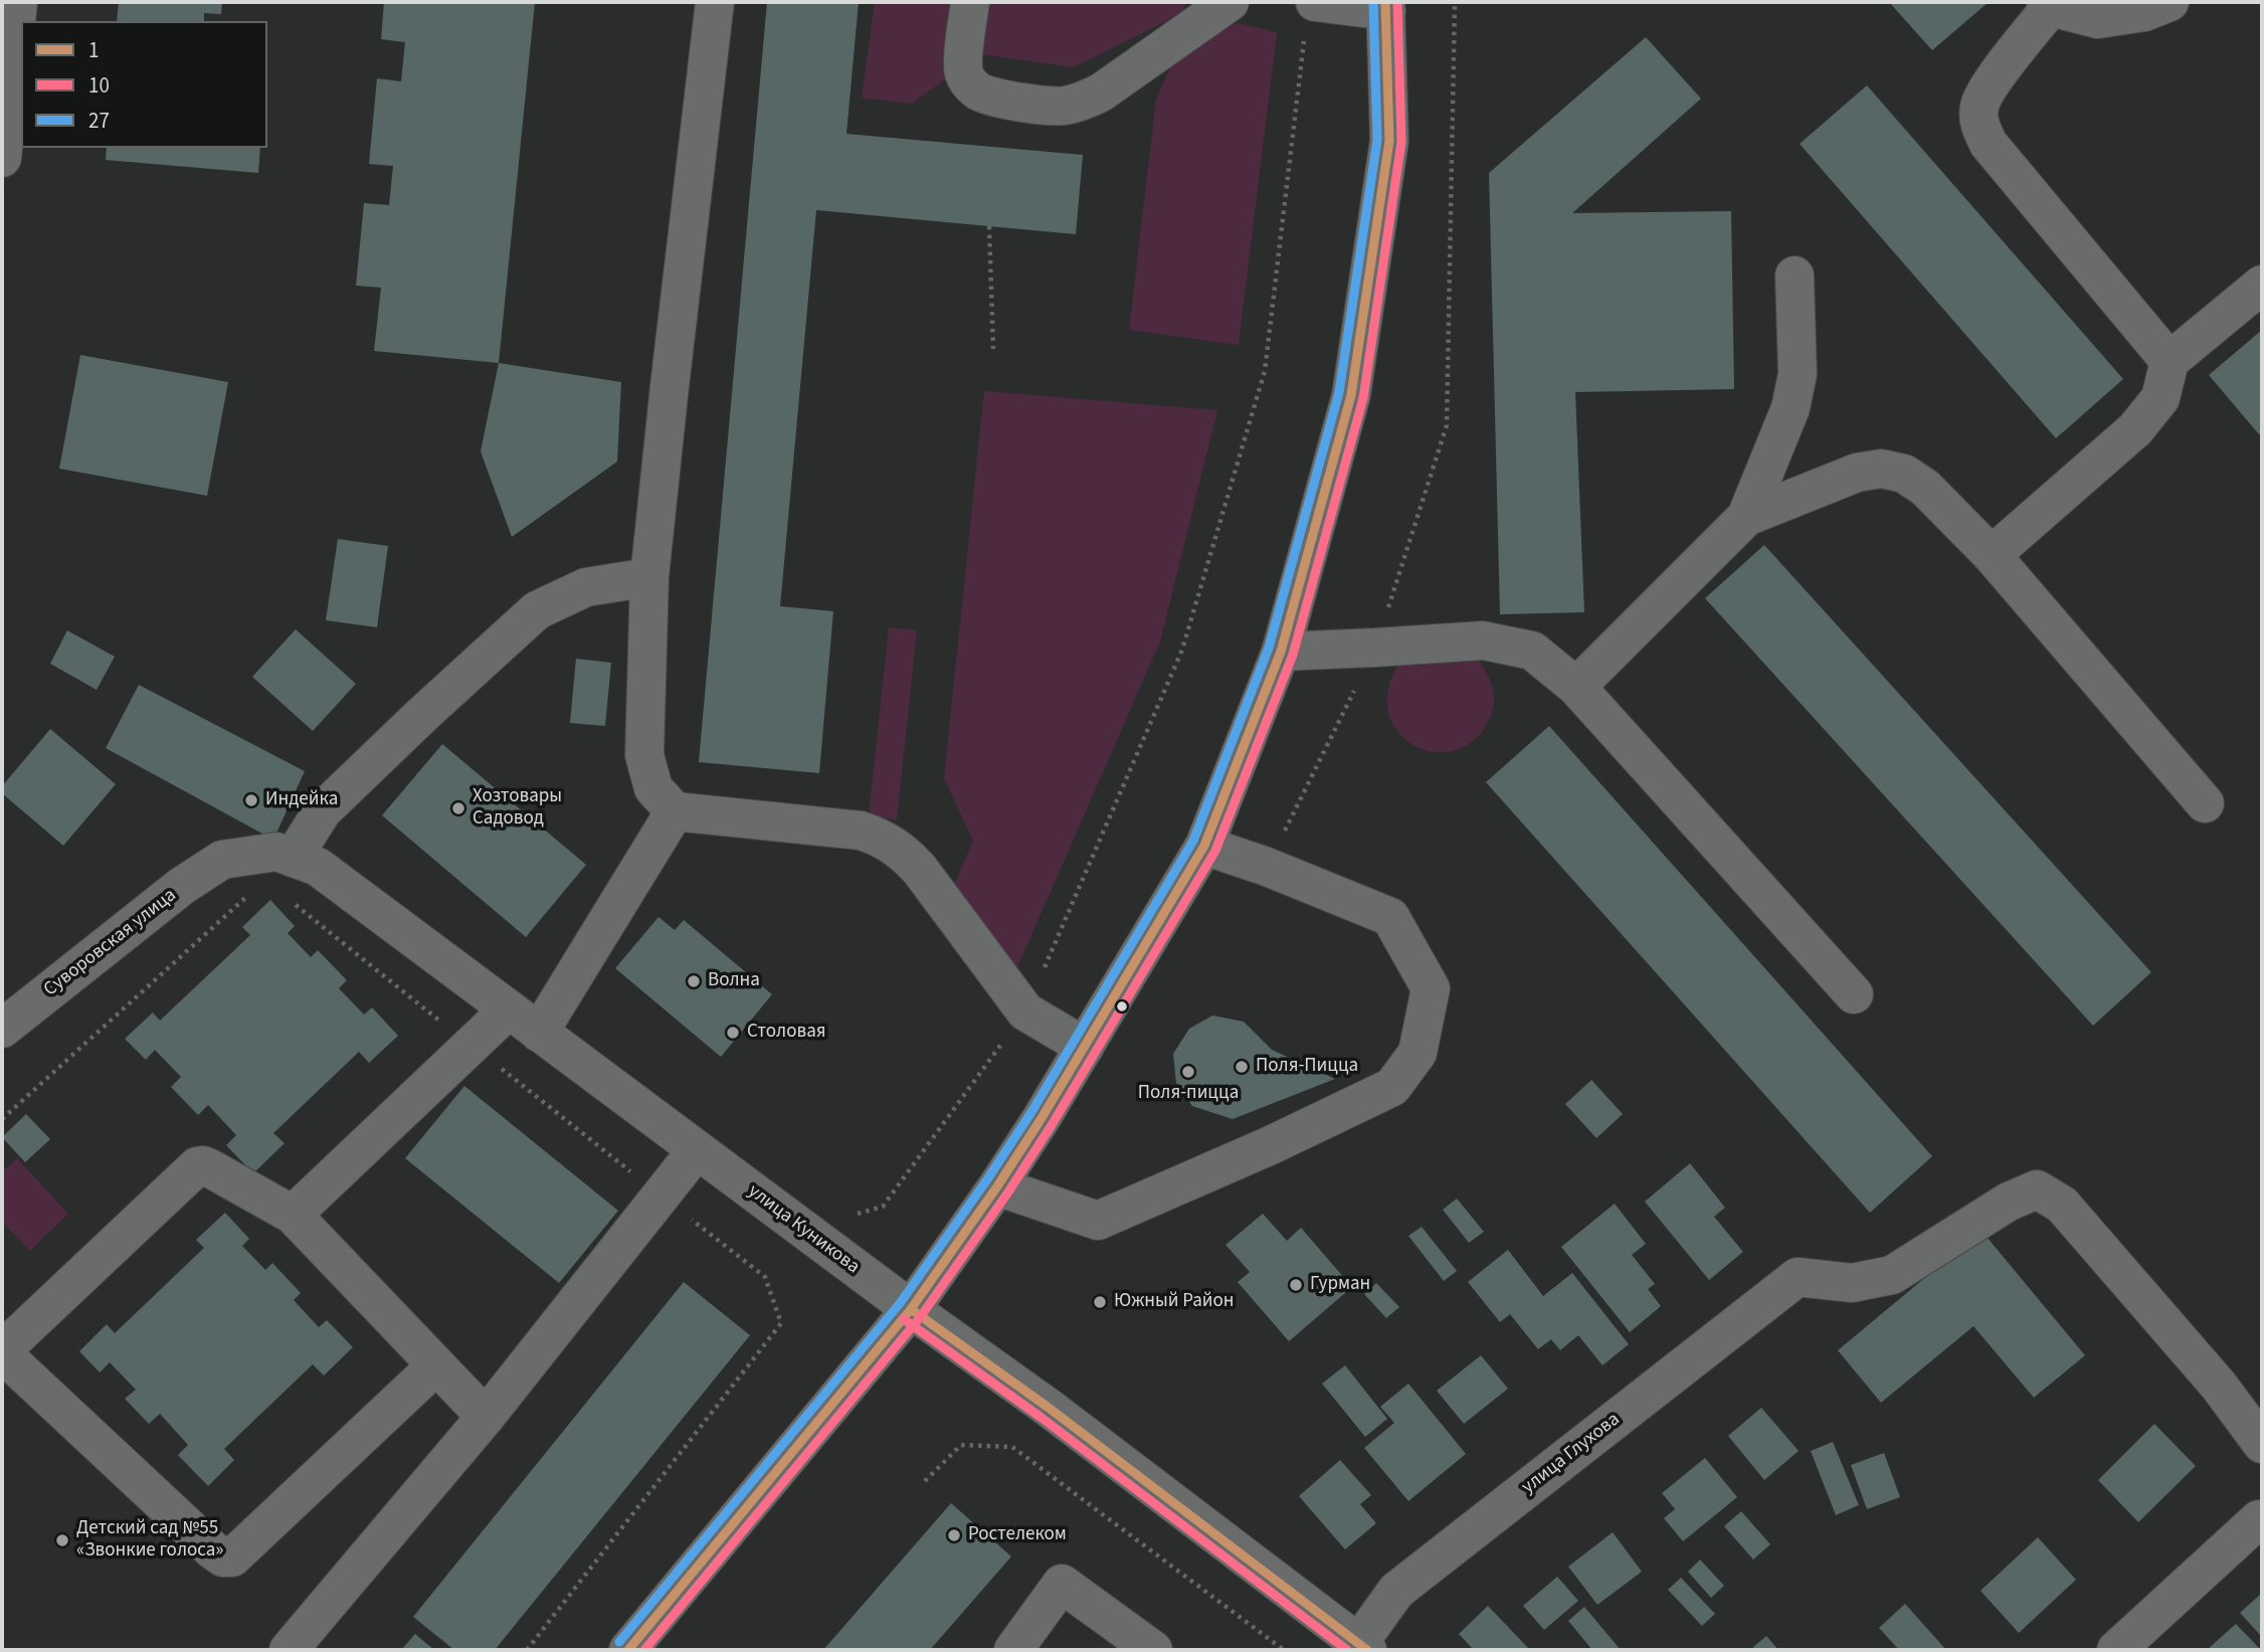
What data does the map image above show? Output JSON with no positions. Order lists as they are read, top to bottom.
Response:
{
  "streets": {
    "street": ["Суворовская улица", "улица Куникова", "улица Глухова"]
  },
  "crossings": [
    ["Суворовская улица", "улица Куникова"],
    ["улица Куникова", "улица Глухова"]
  ],
  "places": [
    "Индейка",
    "Хозтовары Садовод",
    "Волна",
    "Столовая",
    "Поля-Пицца",
    "Поля-пицца",
    "Гурман",
    "Южный Район",
    "Ростелеком",
    "Детский сад №55 «Звонкие голоса»"
  ],
  "lines": ["transit line 1", "transit line 10", "transit line 27"],
  "legend": ["1", "10", "27"]
}
